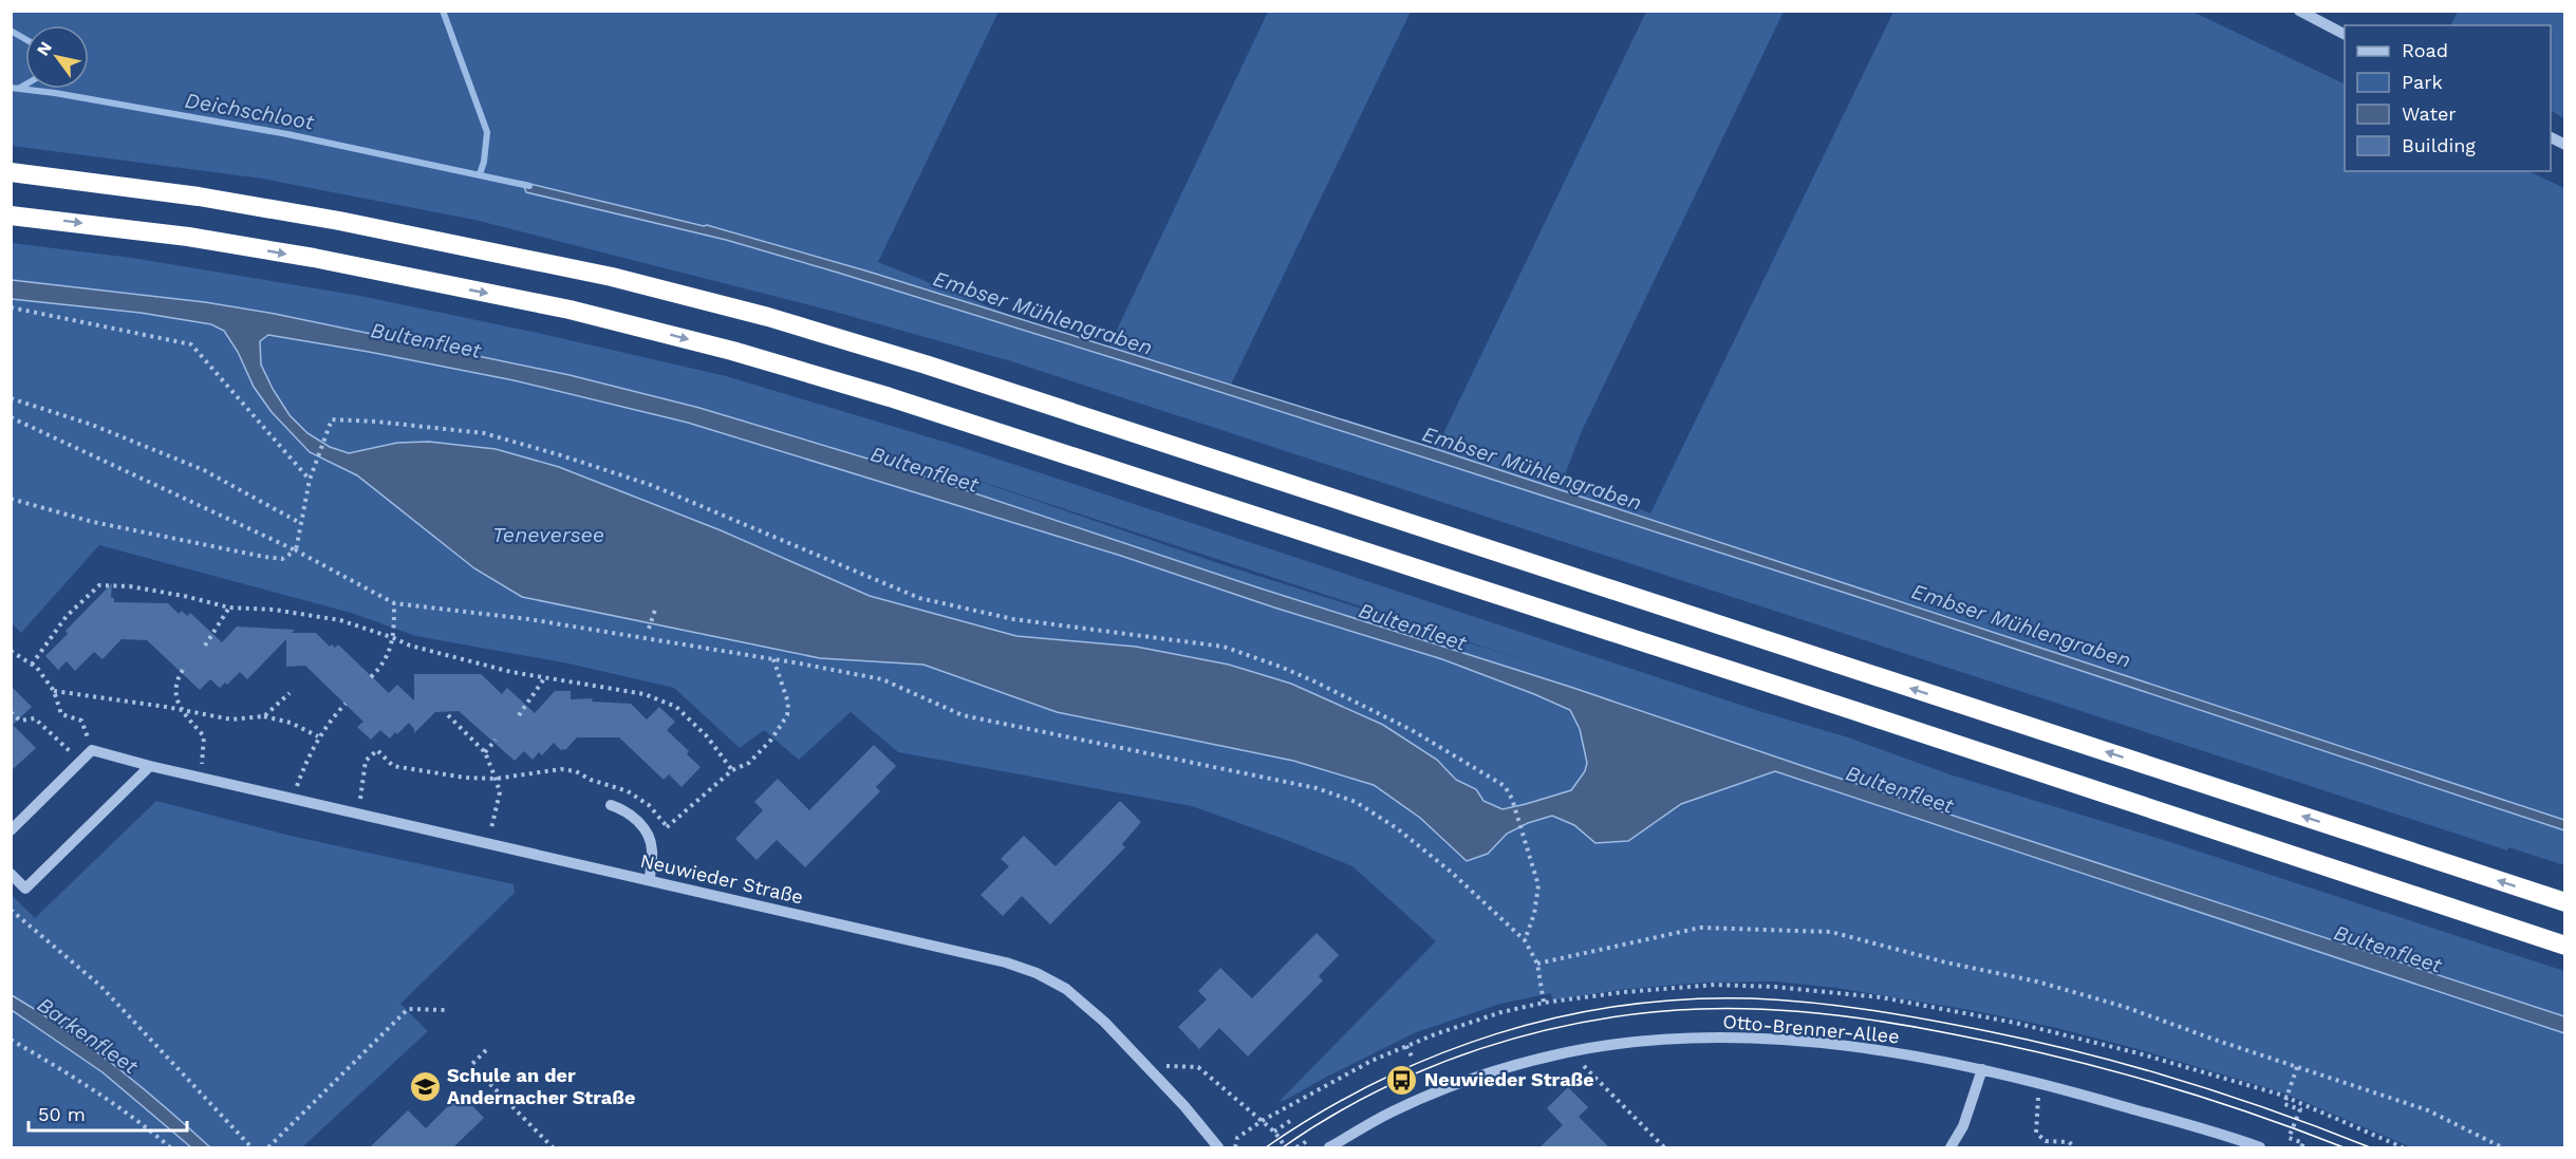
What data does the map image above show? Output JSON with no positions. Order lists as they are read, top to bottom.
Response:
{
  "streets": {
    "street": ["Neuwieder Straße", "Otto-Brenner-Allee"]
  },
  "water": [
    "Deichschloot",
    "Embser Mühlengraben",
    "Bultenfleet",
    "Teneversee",
    "Barkenfleet"
  ],
  "places": {
    "bus stop": ["Neuwieder Straße"],
    "school or university": ["Schule an der Andernacher Straße"]
  },
  "legend": [
    "Road",
    "Park",
    "Water",
    "Building"
  ],
  "scale_bar": "50 m",
  "north": "top left"
}
